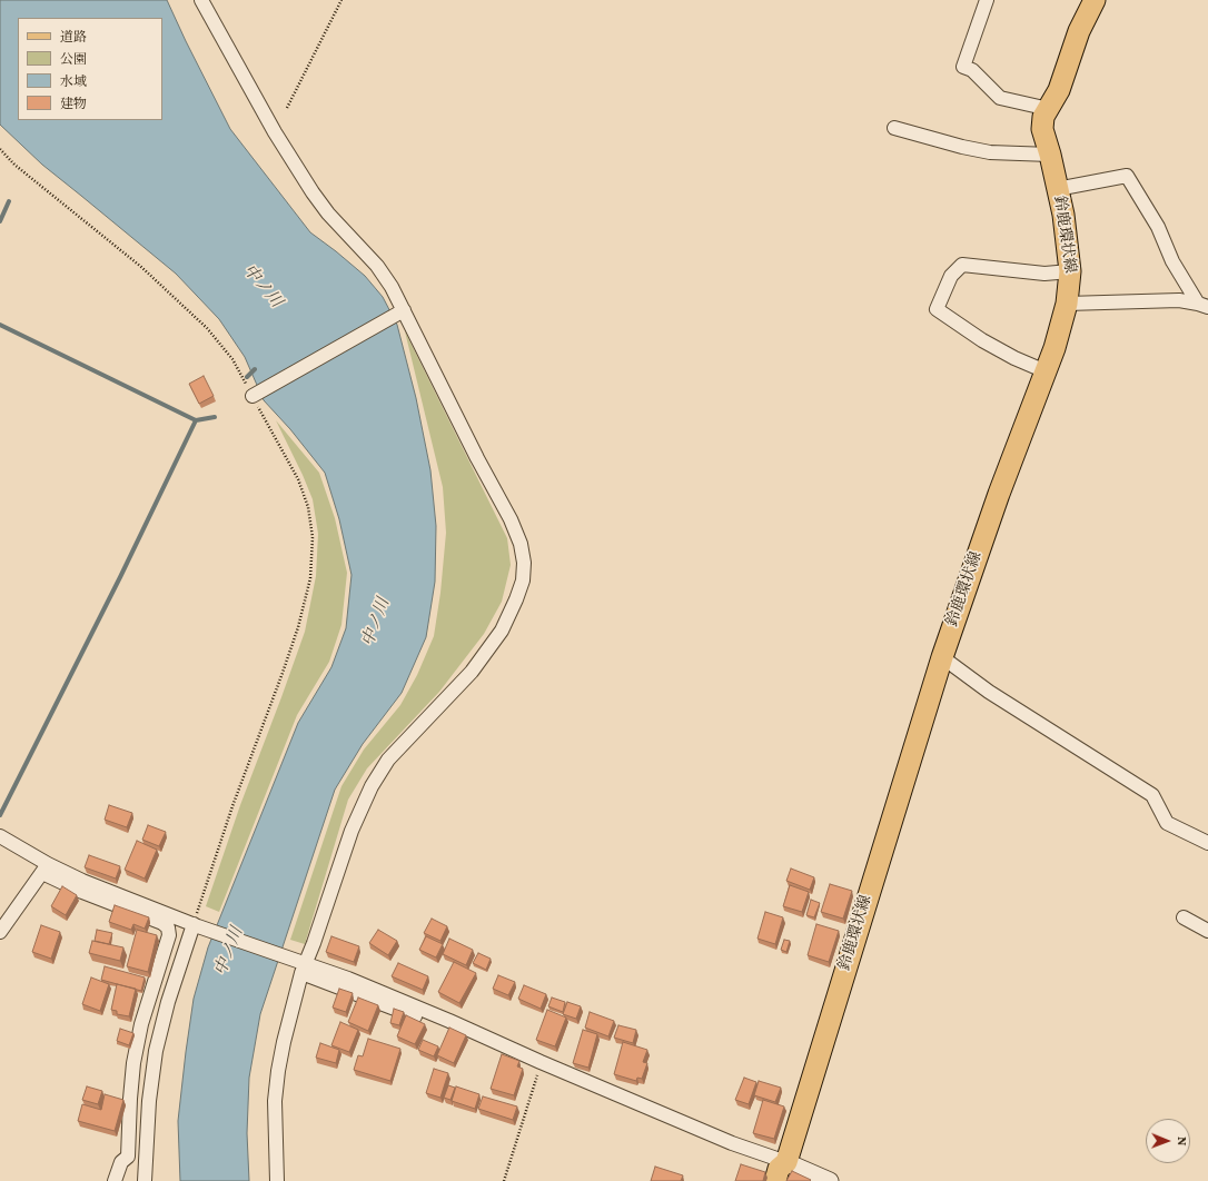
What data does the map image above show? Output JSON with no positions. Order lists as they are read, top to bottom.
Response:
{
  "streets": {
    "main road": ["鈴鹿環状線"]
  },
  "water": ["中ノ川"],
  "legend": [
    "道路",
    "公園",
    "水域",
    "建物"
  ],
  "north": "right"
}
